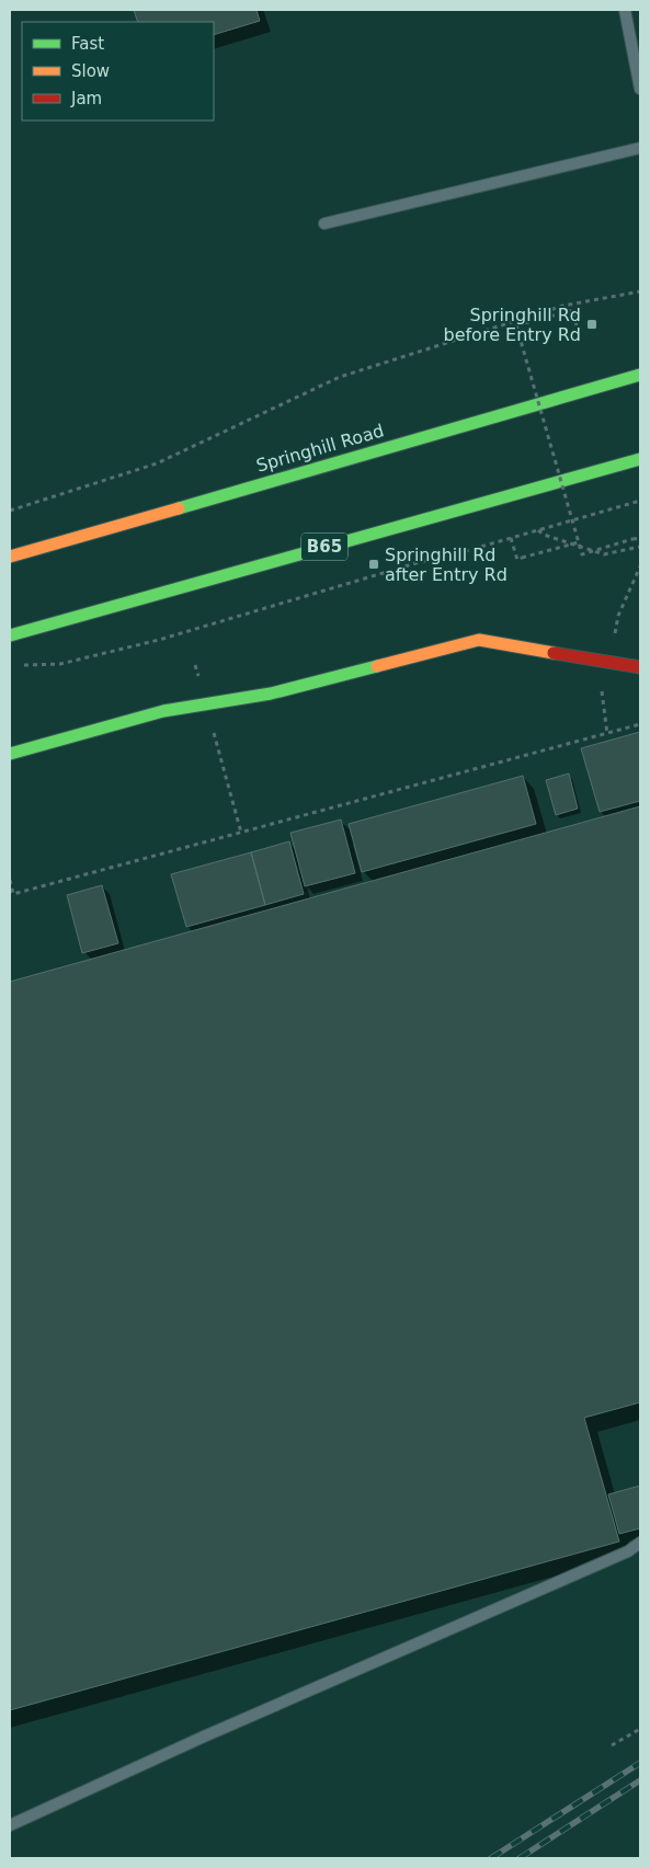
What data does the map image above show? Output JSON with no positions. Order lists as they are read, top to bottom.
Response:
{
  "streets": {
    "main road": ["Springhill Road", "B65"]
  },
  "places": {
    "transit": ["Springhill Rd before Entry Rd", "Springhill Rd after Entry Rd"]
  },
  "legend": ["Fast", "Slow", "Jam"]
}
